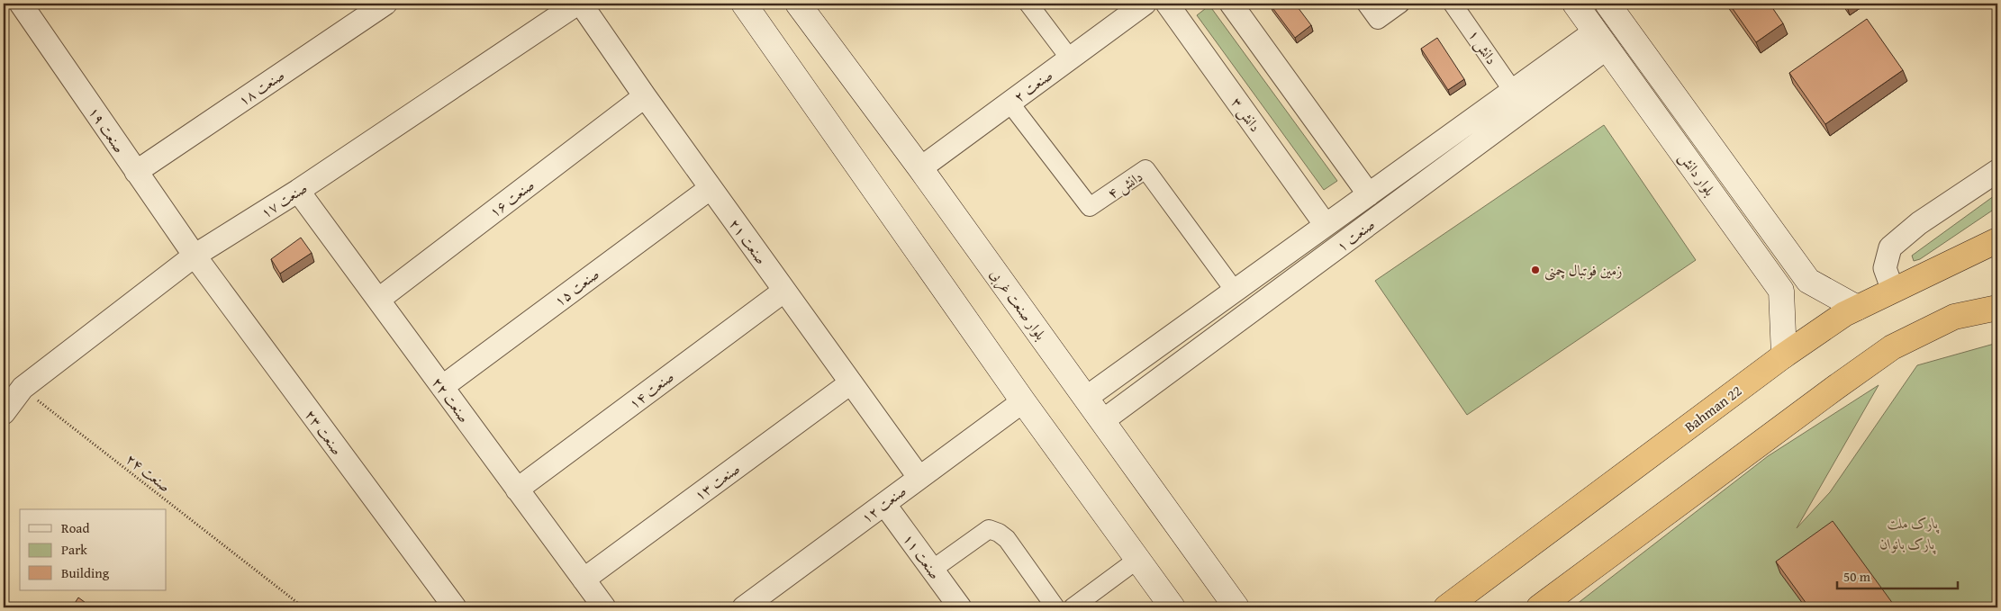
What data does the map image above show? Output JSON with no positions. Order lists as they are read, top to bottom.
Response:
{
  "streets": {
    "highway": ["Bahman 22"],
    "main road": ["بلوار دانش", "بلوار صنعت غربی"],
    "street": [
      "دانش ۱",
      "صنعت ۲",
      "صنعت ۱۸",
      "دانش ۳",
      "صنعت ۱۹",
      "دانش ۴",
      "صنعت ۱۶",
      "صنعت ۱۷",
      "صنعت ۱",
      "صنعت ۲۱",
      "صنعت ۱۵",
      "صنعت ۱۴",
      "صنعت ۲۲",
      "صنعت ۲۳",
      "صنعت ۱۳",
      "صنعت ۱۲",
      "صنعت ۱۱"
    ],
    "path": ["صنعت ۲۴"]
  },
  "crossings": [
    ["دانش ۱", "صنعت ۱"],
    ["صنعت ۲", "دانش ۴"],
    ["صنعت ۲", "بلوار صنعت غربی"],
    ["صنعت ۱۸", "صنعت ۱۹"],
    ["دانش ۳", "صنعت ۱"],
    ["صنعت ۱۹", "صنعت ۱۷"],
    ["صنعت ۱۹", "صنعت ۲۳"],
    ["بلوار دانش", "صنعت ۱"],
    ["بلوار دانش", "Bahman 22"],
    ["دانش ۴", "صنعت ۱"],
    ["صنعت ۱۶", "صنعت ۲۱"],
    ["صنعت ۱۶", "صنعت ۲۲"],
    ["صنعت ۱۷", "صنعت ۲۲"],
    ["صنعت ۱۷", "صنعت ۲۳"],
    ["صنعت ۱۷", "صنعت ۲۴"],
    ["صنعت ۱", "بلوار صنعت غربی"],
    ["صنعت ۲۱", "صنعت ۱۵"],
    ["صنعت ۲۱", "صنعت ۱۴"],
    ["صنعت ۲۱", "صنعت ۱۳"],
    ["صنعت ۲۱", "صنعت ۱۲"],
    ["صنعت ۱۵", "صنعت ۲۲"],
    ["صنعت ۱۴", "صنعت ۲۲"],
    ["صنعت ۲۲", "صنعت ۱۳"],
    ["صنعت ۱۲", "صنعت ۱۱"]
  ],
  "parks": ["پارک ملت", "پارک بانوان"],
  "places": ["زمین فوتبال چمنی"],
  "legend": ["Road", "Park", "Building"],
  "scale_bar": "50 m"
}
